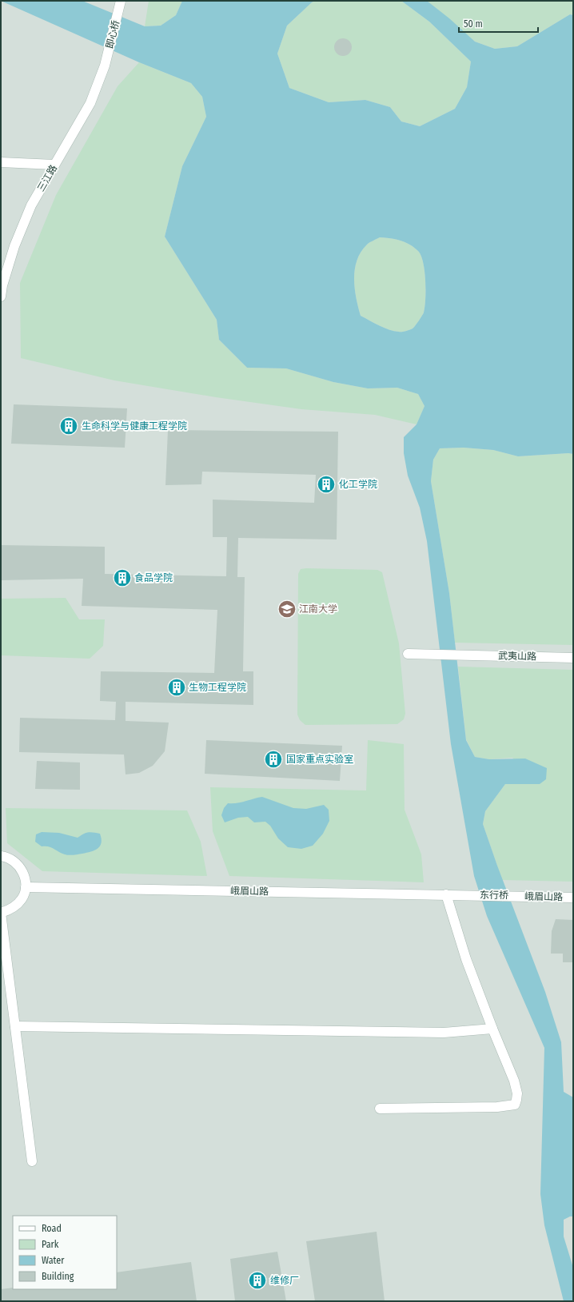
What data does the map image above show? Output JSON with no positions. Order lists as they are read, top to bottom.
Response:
{
  "streets": {
    "street": [
      "即心桥",
      "三江路",
      "武夷山路",
      "峨眉山路",
      "东行桥"
    ]
  },
  "crossings": [
    ["即心桥", "三江路"],
    ["峨眉山路", "东行桥"]
  ],
  "places": {
    "building": [
      "生命科学与健康工程学院",
      "化工学院",
      "食品学院",
      "生物工程学院",
      "国家重点实验室",
      "维修厂"
    ],
    "school or university": ["江南大学"]
  },
  "legend": [
    "Road",
    "Park",
    "Water",
    "Building"
  ],
  "scale_bar": "50 m"
}
